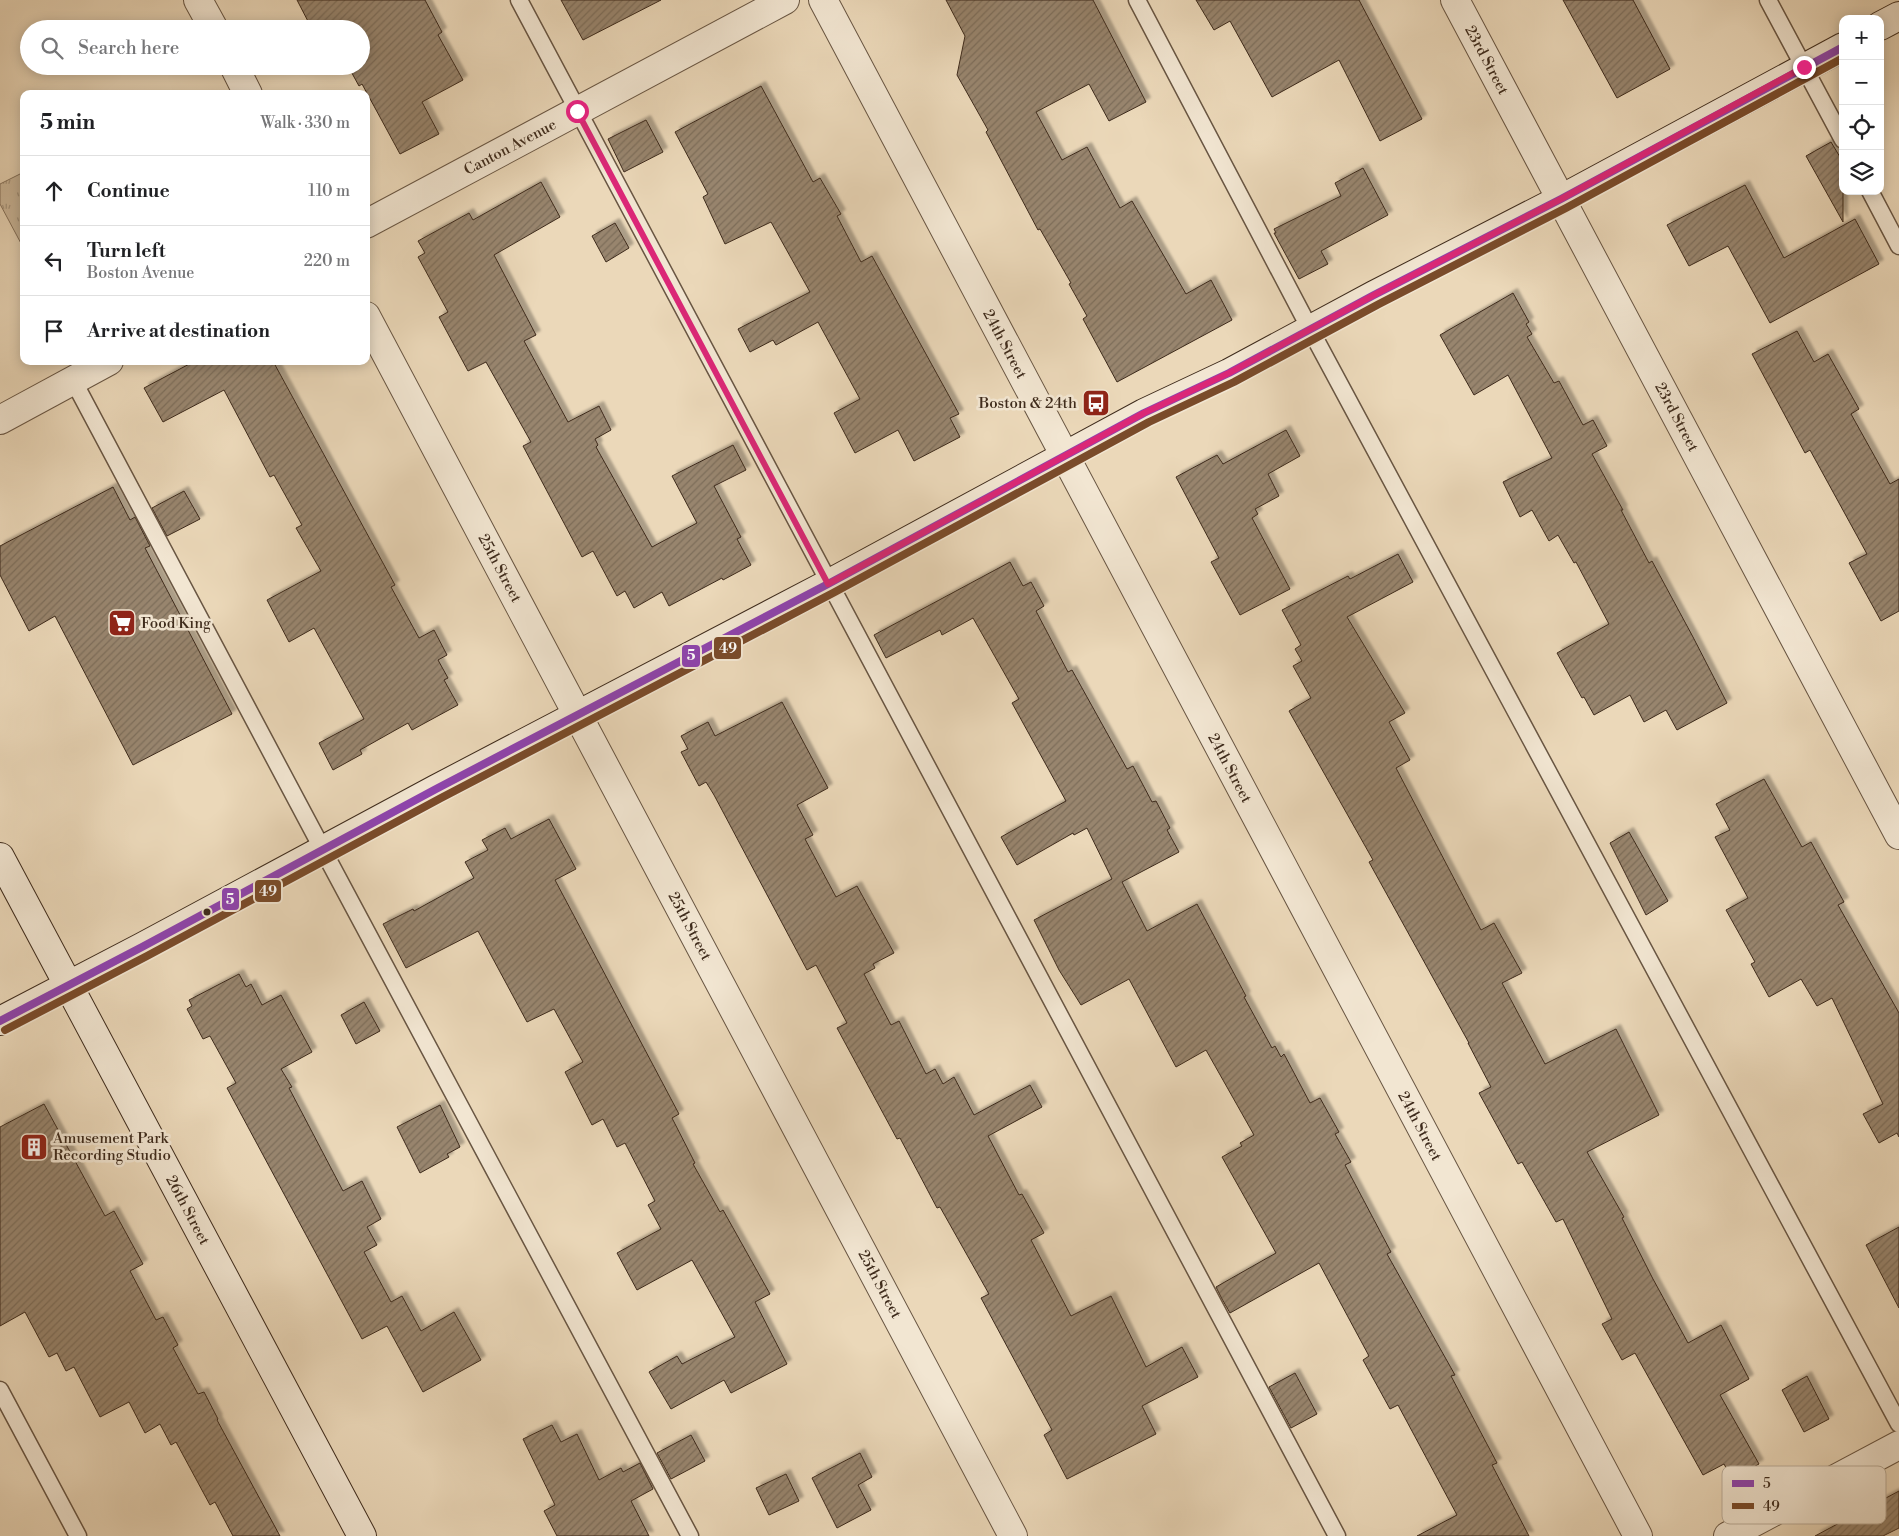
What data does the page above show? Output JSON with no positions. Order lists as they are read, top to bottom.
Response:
{
  "streets": {
    "street": [
      "23rd Street",
      "Canton Avenue",
      "24th Street",
      "25th Street",
      "26th Street"
    ]
  },
  "places": {
    "bus stop": ["Boston & 24th"],
    "supermarket": ["Food King"],
    "building": ["Amusement Park Recording Studio"]
  },
  "lines": ["transit line 5", "transit line 49"],
  "legend": ["5", "49"],
  "page": {
    "map_buttons": ["+", "−"],
    "search": "Search here",
    "heading": ["5 min", "Walk · 330 m"],
    "list": [
      ["Continue", "110 m"],
      ["Turn left", "Boston Avenue", "220 m"],
      "Arrive at destination"
    ]
  }
}
